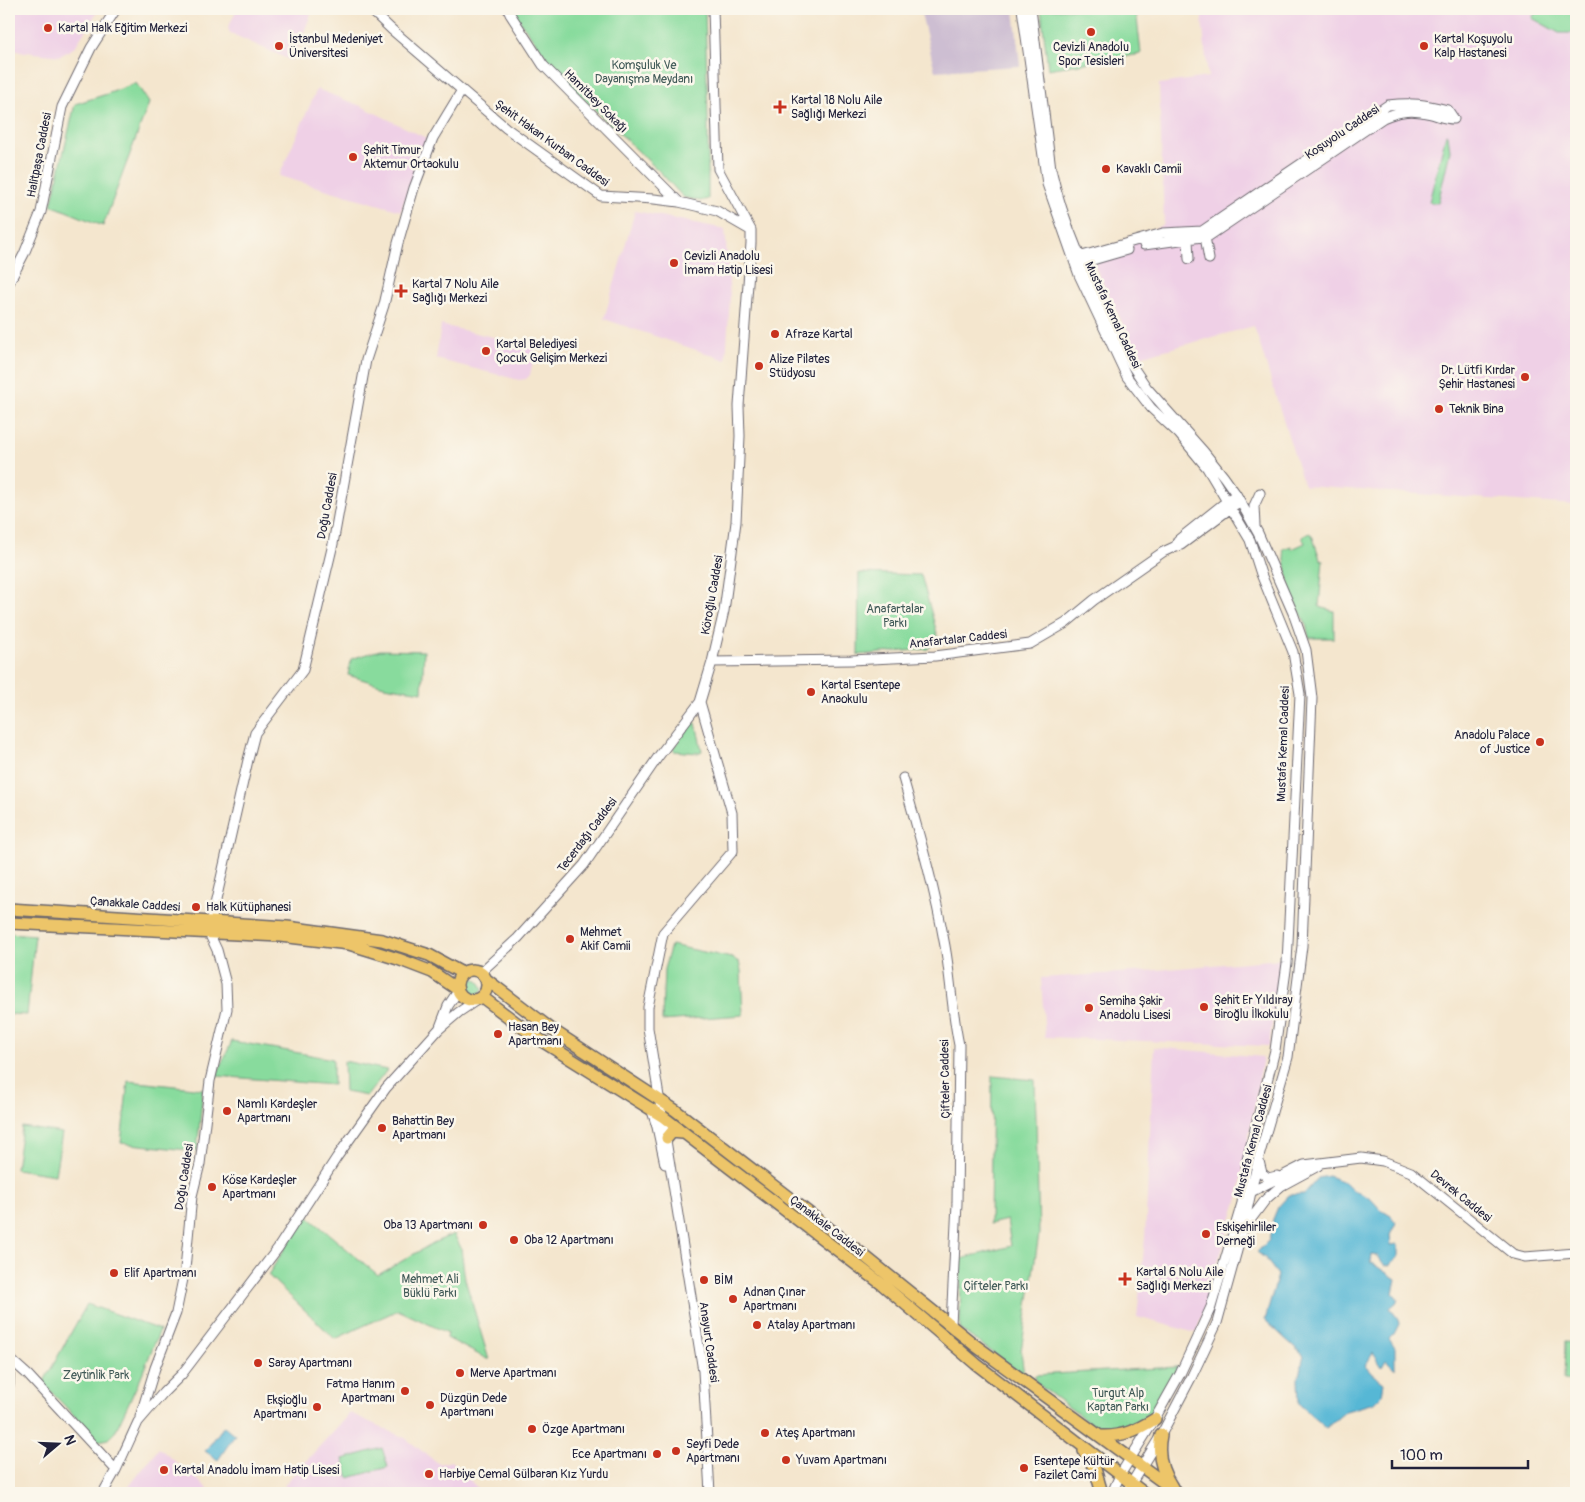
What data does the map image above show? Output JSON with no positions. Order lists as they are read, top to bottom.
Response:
{
  "streets": {
    "main road": ["Çanakkale Caddesi"],
    "street": [
      "Hamitbey Sokağı",
      "Koşuyolu Caddesi",
      "Şehit Hakan Kurban Caddesi",
      "Halitpaşa Caddesi",
      "Mustafa Kemal Caddesi",
      "Doğu Caddesi",
      "Köroğlu Caddesi",
      "Anafartalar Caddesi",
      "Tecerdağı Caddesi",
      "Çifteler Caddesi",
      "Devrek Caddesi",
      "Anayurt Caddesi"
    ]
  },
  "crossings": [
    ["Hamitbey Sokağı", "Şehit Hakan Kurban Caddesi"],
    ["Koşuyolu Caddesi", "Mustafa Kemal Caddesi"],
    ["Şehit Hakan Kurban Caddesi", "Doğu Caddesi"],
    ["Şehit Hakan Kurban Caddesi", "Köroğlu Caddesi"],
    ["Mustafa Kemal Caddesi", "Anafartalar Caddesi"],
    ["Mustafa Kemal Caddesi", "Çanakkale Caddesi"],
    ["Mustafa Kemal Caddesi", "Devrek Caddesi"],
    ["Doğu Caddesi", "Çanakkale Caddesi"],
    ["Köroğlu Caddesi", "Anafartalar Caddesi"],
    ["Köroğlu Caddesi", "Tecerdağı Caddesi"],
    ["Köroğlu Caddesi", "Anayurt Caddesi"],
    ["Tecerdağı Caddesi", "Çanakkale Caddesi"],
    ["Tecerdağı Caddesi", "Anayurt Caddesi"],
    ["Çanakkale Caddesi", "Çifteler Caddesi"],
    ["Çanakkale Caddesi", "Anayurt Caddesi"]
  ],
  "parks": [
    "Komşuluk Ve Dayanışma Meydanı",
    "Anafartalar Parkı",
    "Mehmet Ali Büklü Parkı",
    "Çifteler Parkı",
    "Zeytinlik Park",
    "Turgut Alp Kaptan Parkı"
  ],
  "places": {
    "other": [
      "Kartal Halk Eğitim Merkezi",
      "Cevizli Anadolu Spor Tesisleri",
      "İstanbul Medeniyet Üniversitesi",
      "Kartal Koşuyolu Kalp Hastanesi",
      "Şehit Timur Aktemur Ortaokulu",
      "Kavaklı Camii",
      "Cevizli Anadolu İmam Hatip Lisesi",
      "Afraze Kartal",
      "Kartal Belediyesi Çocuk Gelişim Merkezi",
      "Alize Pilates Stüdyosu",
      "Dr. Lütfi Kırdar Şehir Hastanesi",
      "Teknik Bina",
      "Kartal Esentepe Anaokulu",
      "Anadolu Palace of Justice",
      "Halk Kütüphanesi",
      "Mehmet Akif Camii",
      "Şehit Er Yıldıray Biroğlu İlkokulu",
      "Semiha Şakir Anadolu Lisesi",
      "Hasan Bey Apartmanı",
      "Namlı Kardeşler Apartmanı",
      "Bahattin Bey Apartmanı",
      "Köse Kardeşler Apartmanı",
      "Oba 13 Apartmanı",
      "Eskişehirliler Derneği",
      "Oba 12 Apartmanı",
      "Elif Apartmanı",
      "BİM",
      "Adnan Çınar Apartmanı",
      "Atalay Apartmanı",
      "Saray Apartmanı",
      "Merve Apartmanı",
      "Fatma Hanım Apartmanı",
      "Düzgün Dede Apartmanı",
      "Ekşioğlu Apartmanı",
      "Özge Apartmanı",
      "Ateş Apartmanı",
      "Seyfi Dede Apartmanı",
      "Ece Apartmanı",
      "Yuvam Apartmanı",
      "Esentepe Kültür Fazilet Cami",
      "Kartal Anadolu İmam Hatip Lisesi",
      "Harbiye Cemal Gülbaran Kız Yurdu"
    ],
    "health": ["Kartal 18 Nolu Aile Sağlığı Merkezi", "Kartal 7 Nolu Aile Sağlığı Merkezi", "Kartal 6 Nolu Aile Sağlığı Merkezi"]
  },
  "scale_bar": "100 m",
  "north": "right"
}
